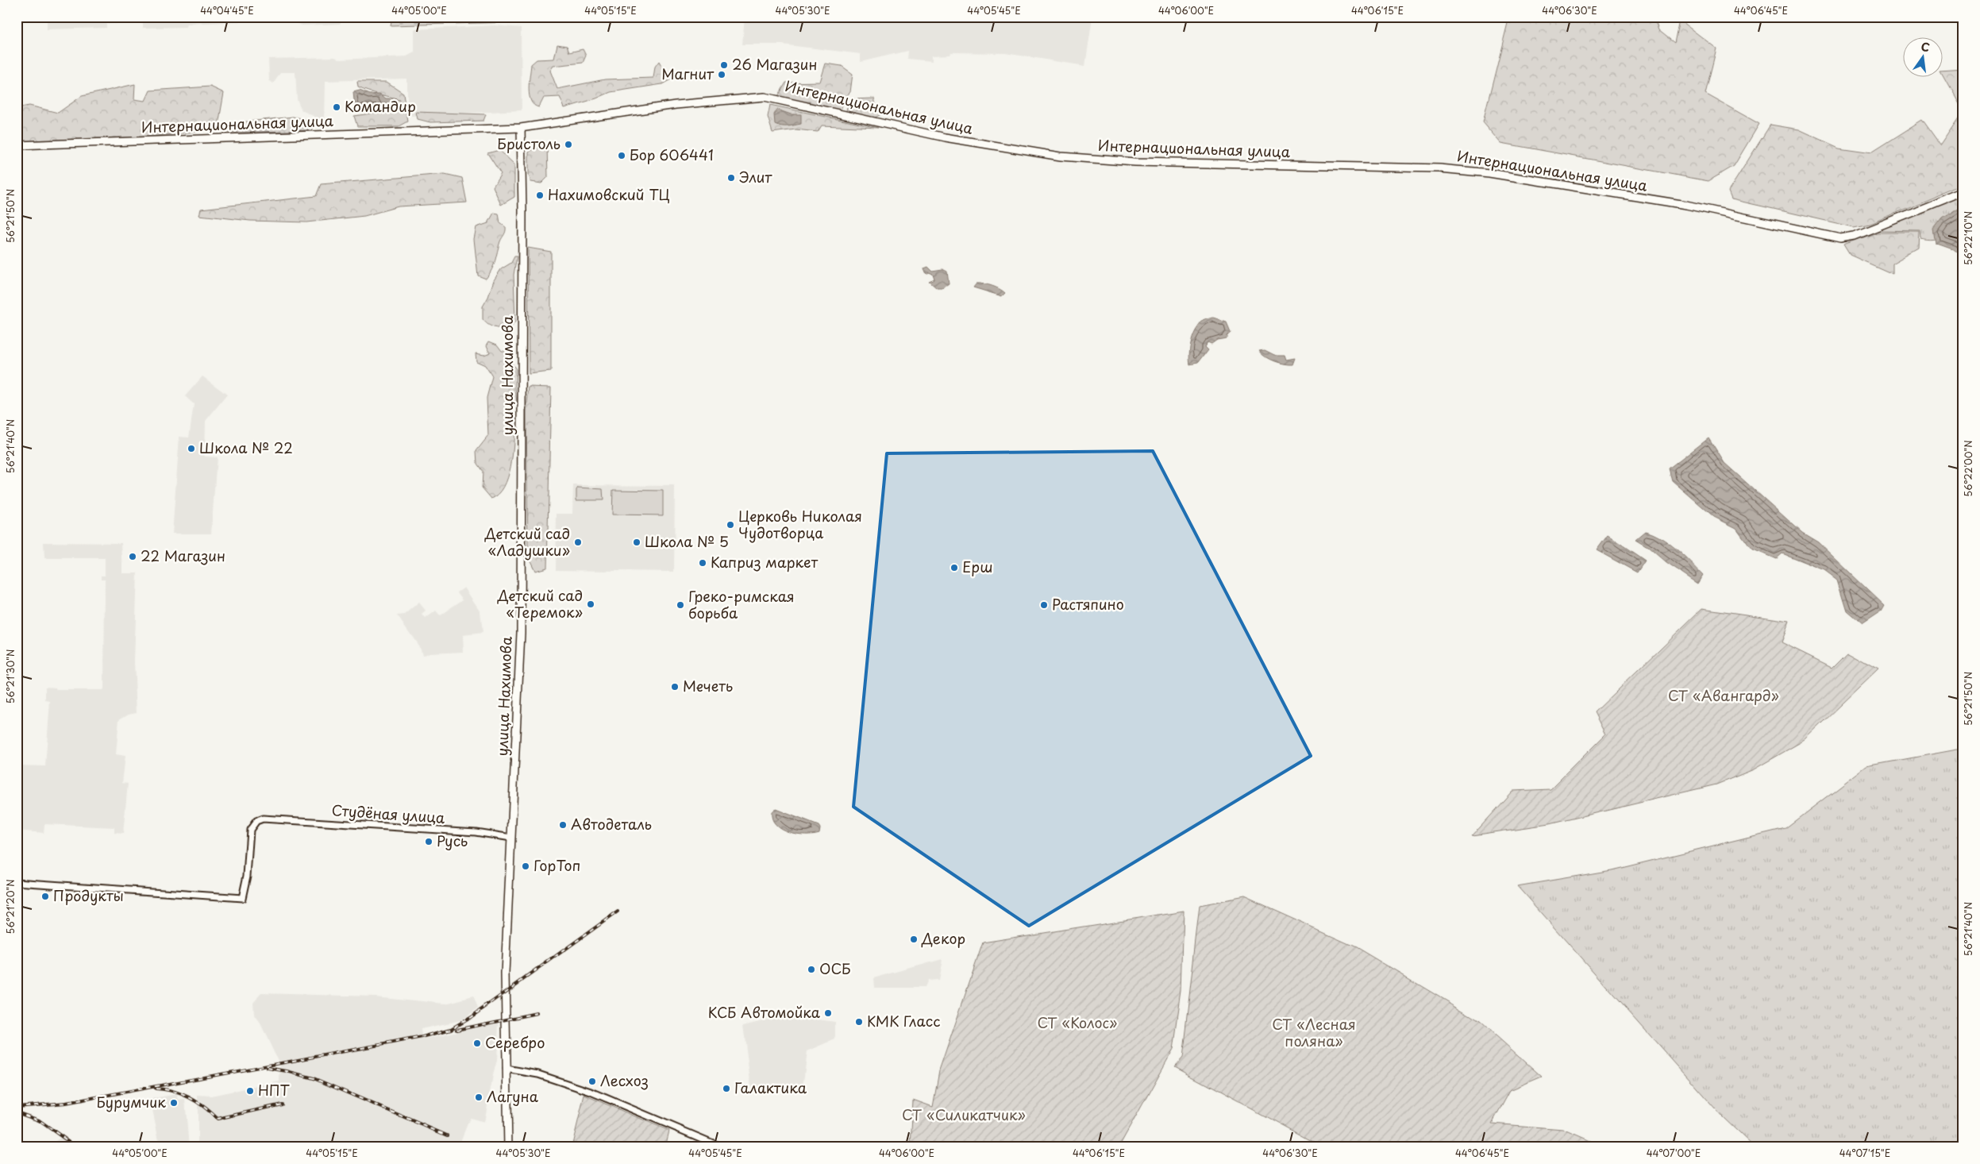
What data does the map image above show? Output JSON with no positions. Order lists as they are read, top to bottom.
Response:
{
  "streets": {
    "main road": ["Интернациональная улица", "улица Нахимова"],
    "street": ["Студёная улица"]
  },
  "crossings": [
    ["Интернациональная улица", "улица Нахимова"],
    ["улица Нахимова", "Студёная улица"]
  ],
  "parks": [
    "СТ «Авангард»",
    "СТ «Колос»",
    "СТ «Лесная поляна»",
    "СТ «Силикатчик»"
  ],
  "places": [
    "26 Магазин",
    "Магнит",
    "Командир",
    "Бристоль",
    "Бор 606441",
    "Элит",
    "Нахимовский ТЦ",
    "Школа № 22",
    "Церковь Николая Чудотворца",
    "Детский сад «Ладушки»",
    "Школа № 5",
    "22 Магазин",
    "Каприз маркет",
    "Ерш",
    "Детский сад «Теремок»",
    "Греко-римская борьба",
    "Растяпино",
    "Мечеть",
    "Автодеталь",
    "Русь",
    "ГорТоп",
    "Продукты",
    "Декор",
    "ОСБ",
    "КСБ Автомойка",
    "КМК Гласс",
    "Серебро",
    "Лесхоз",
    "Галактика",
    "НПТ",
    "Лагуна",
    "Бурумчик"
  ],
  "north": "top",
  "coordinates": [
    "44°04'45\"E",
    "44°05'00\"E",
    "44°05'15\"E",
    "44°05'30\"E",
    "44°05'45\"E",
    "44°06'00\"E",
    "44°06'15\"E",
    "44°06'30\"E",
    "44°06'45\"E",
    "56°21'50\"N",
    "56°22'10\"N",
    "56°21'40\"N",
    "56°22'00\"N",
    "56°21'30\"N",
    "56°21'20\"N",
    "44°07'00\"E",
    "44°07'15\"E"
  ]
}
